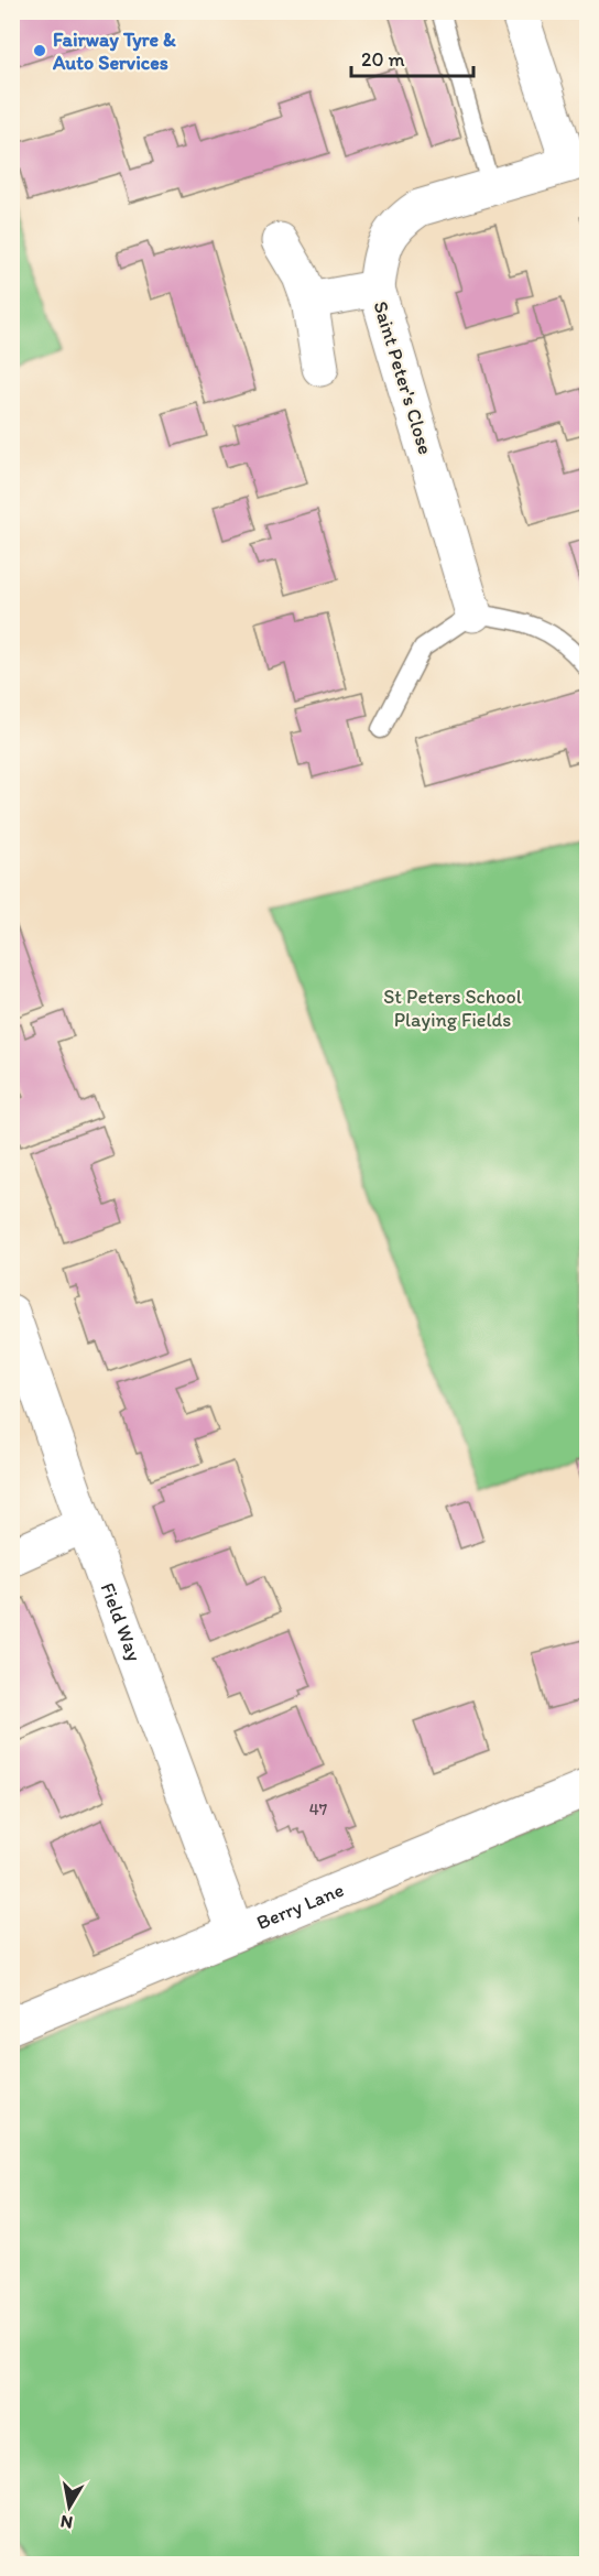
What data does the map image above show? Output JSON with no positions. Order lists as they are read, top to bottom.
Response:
{
  "streets": {
    "street": ["Saint Peter's Close", "Field Way", "Berry Lane"]
  },
  "crossings": [
    ["Field Way", "Berry Lane"]
  ],
  "parks": ["St Peters School Playing Fields"],
  "places": ["Fairway Tyre & Auto Services"],
  "house_numbers": ["47"],
  "scale_bar": "20 m",
  "north": "bottom"
}
